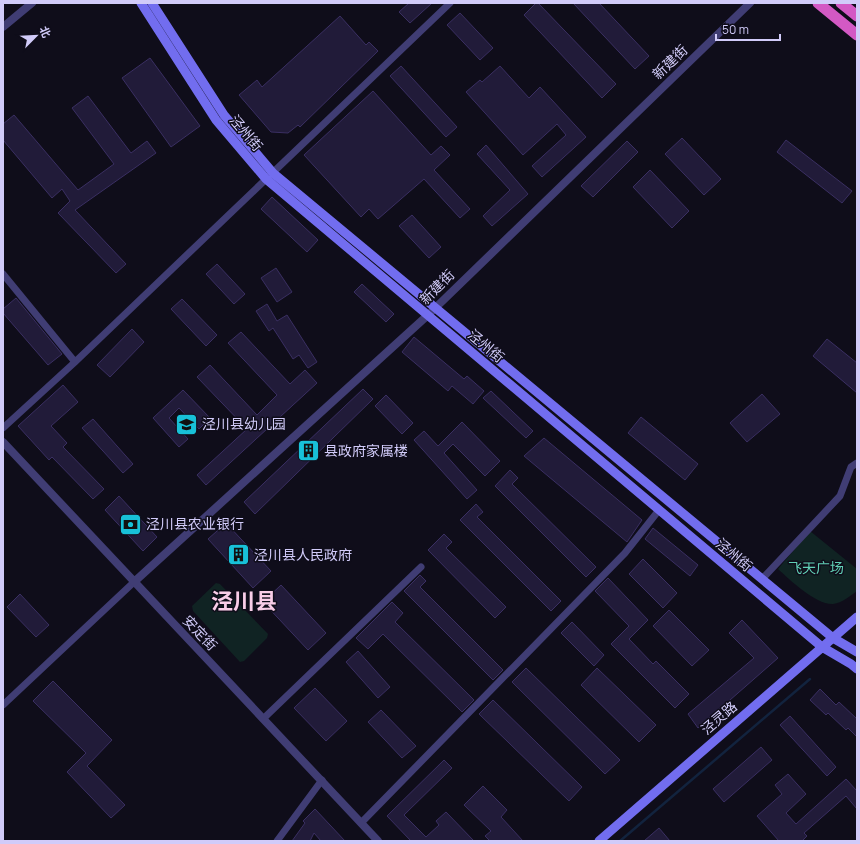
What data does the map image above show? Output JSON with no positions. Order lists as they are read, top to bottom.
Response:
{
  "streets": {
    "main road": ["泾州街", "泾灵路"],
    "street": ["新建街", "安定街"]
  },
  "crossings": [
    ["新建街", "泾州街"],
    ["新建街", "安定街"],
    ["泾州街", "泾灵路"]
  ],
  "districts": ["泾川县"],
  "parks": ["飞天广场"],
  "places": {
    "school or university": ["泾川县幼儿园"],
    "building": ["县政府家属楼", "泾川县人民政府"],
    "bank": ["泾川县农业银行"]
  },
  "scale_bar": "50 m",
  "north": "top right"
}
